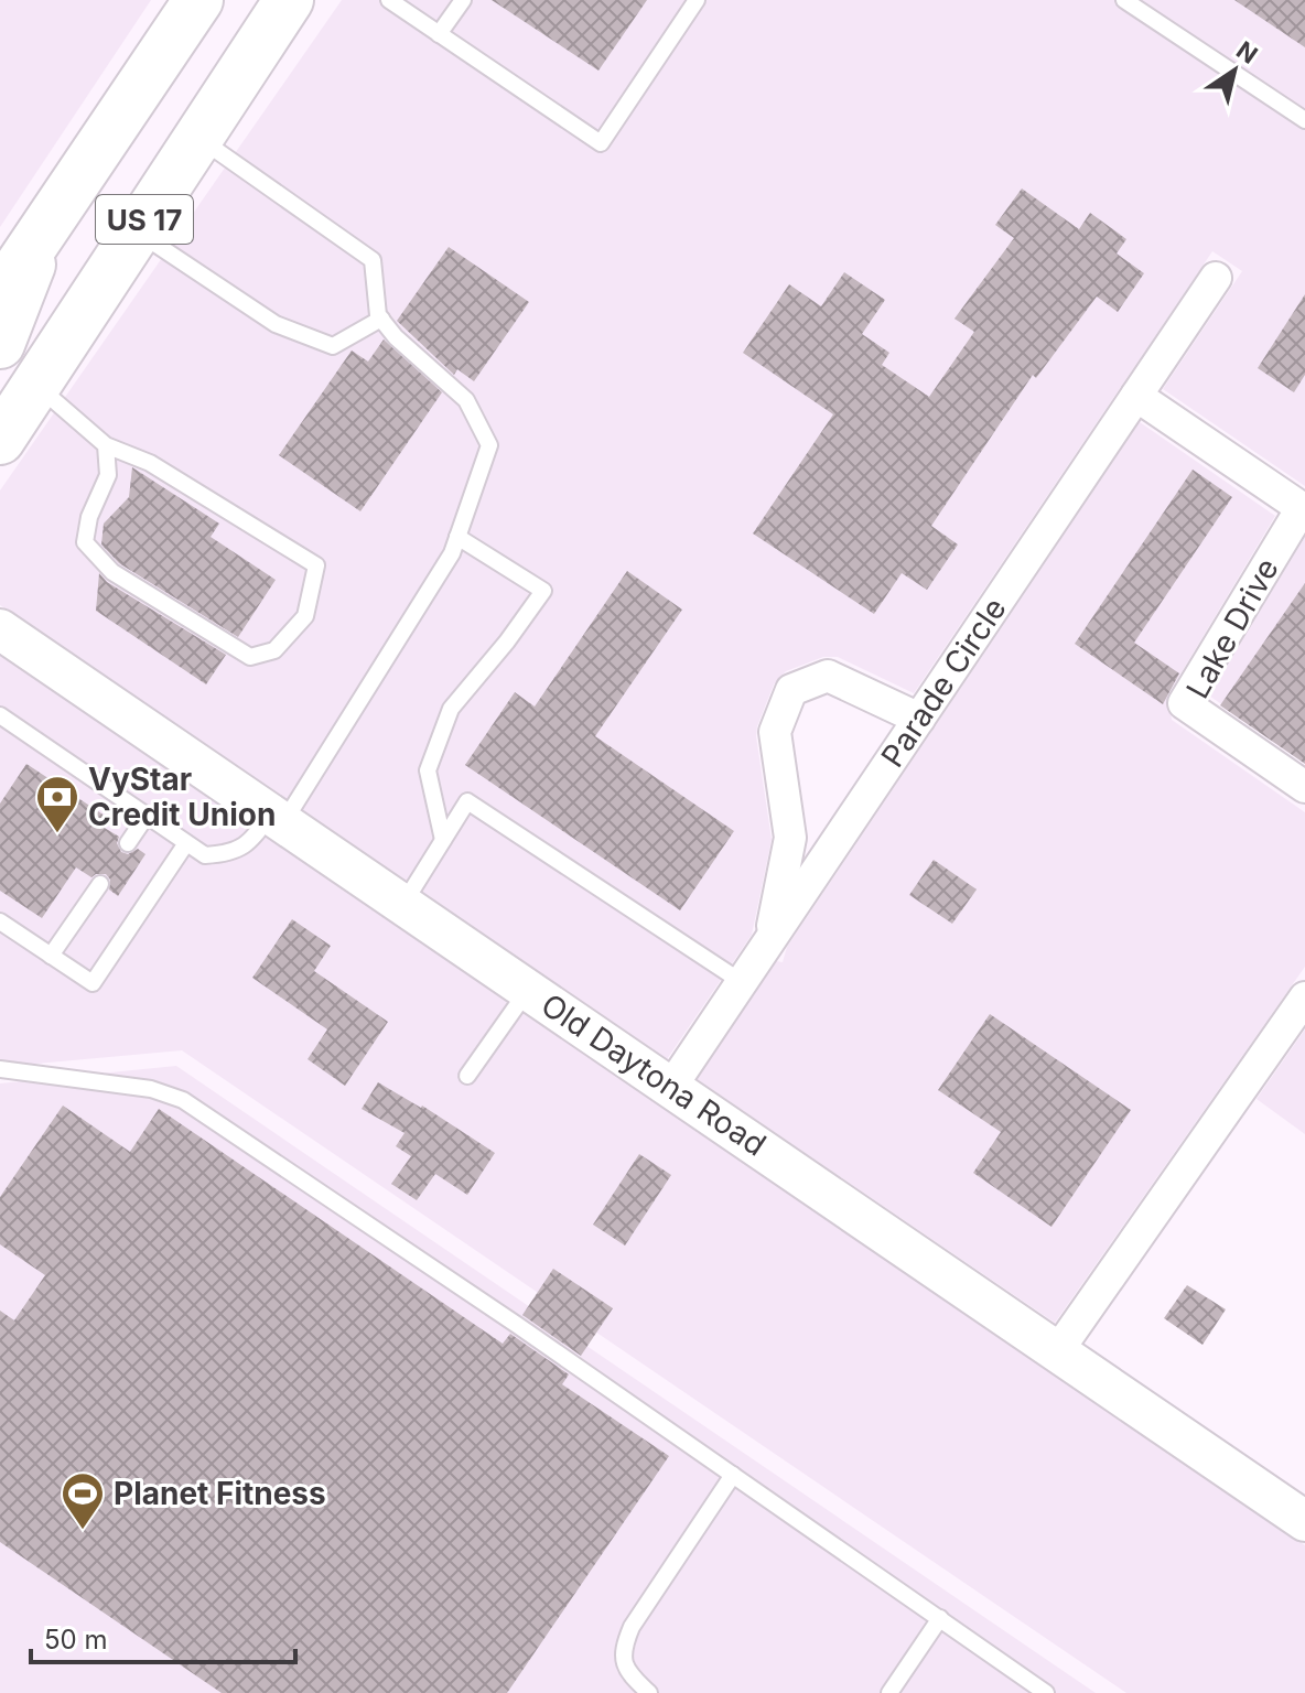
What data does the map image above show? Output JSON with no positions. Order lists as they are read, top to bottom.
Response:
{
  "streets": {
    "main road": ["US 17"],
    "street": ["Lake Drive", "Parade Circle", "Old Daytona Road"]
  },
  "crossings": [
    ["Lake Drive", "Parade Circle"],
    ["Parade Circle", "Old Daytona Road"]
  ],
  "places": {
    "bank": ["VyStar Credit Union"],
    "sports": ["Planet Fitness"]
  },
  "scale_bar": "50 m",
  "north": "top right"
}
